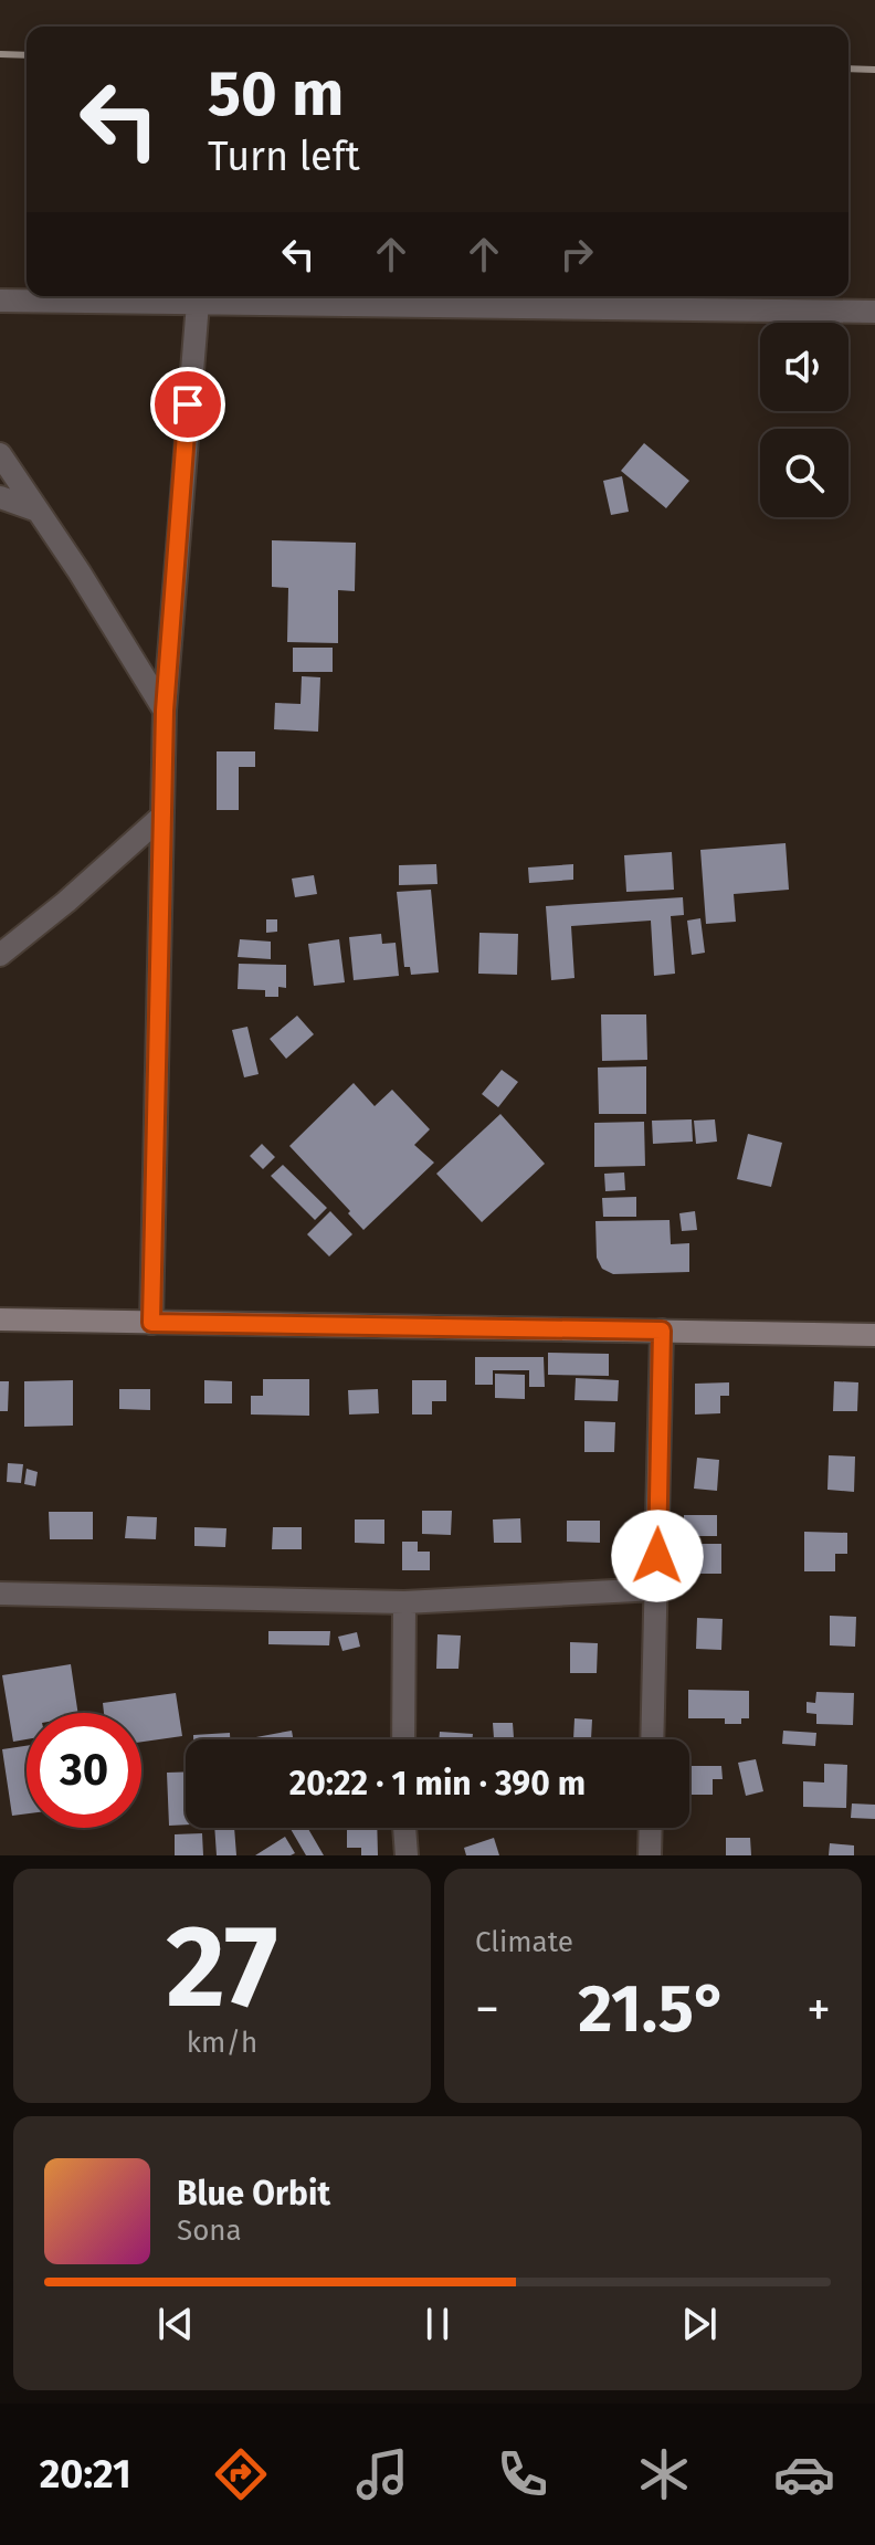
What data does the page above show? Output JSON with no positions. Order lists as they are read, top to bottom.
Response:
{
  "page": {
    "turn": ["50 m", "Turn left"],
    "limit": "30",
    "trip": "20:22 · 1 min · 390 m",
    "tile": [
      ["27", "km/h"],
      "Climate"
    ],
    "heat": ["−", "21.5°", "+"],
    "song": ["Blue Orbit", "Sona"],
    "tabs": "20:21"
  }
}
